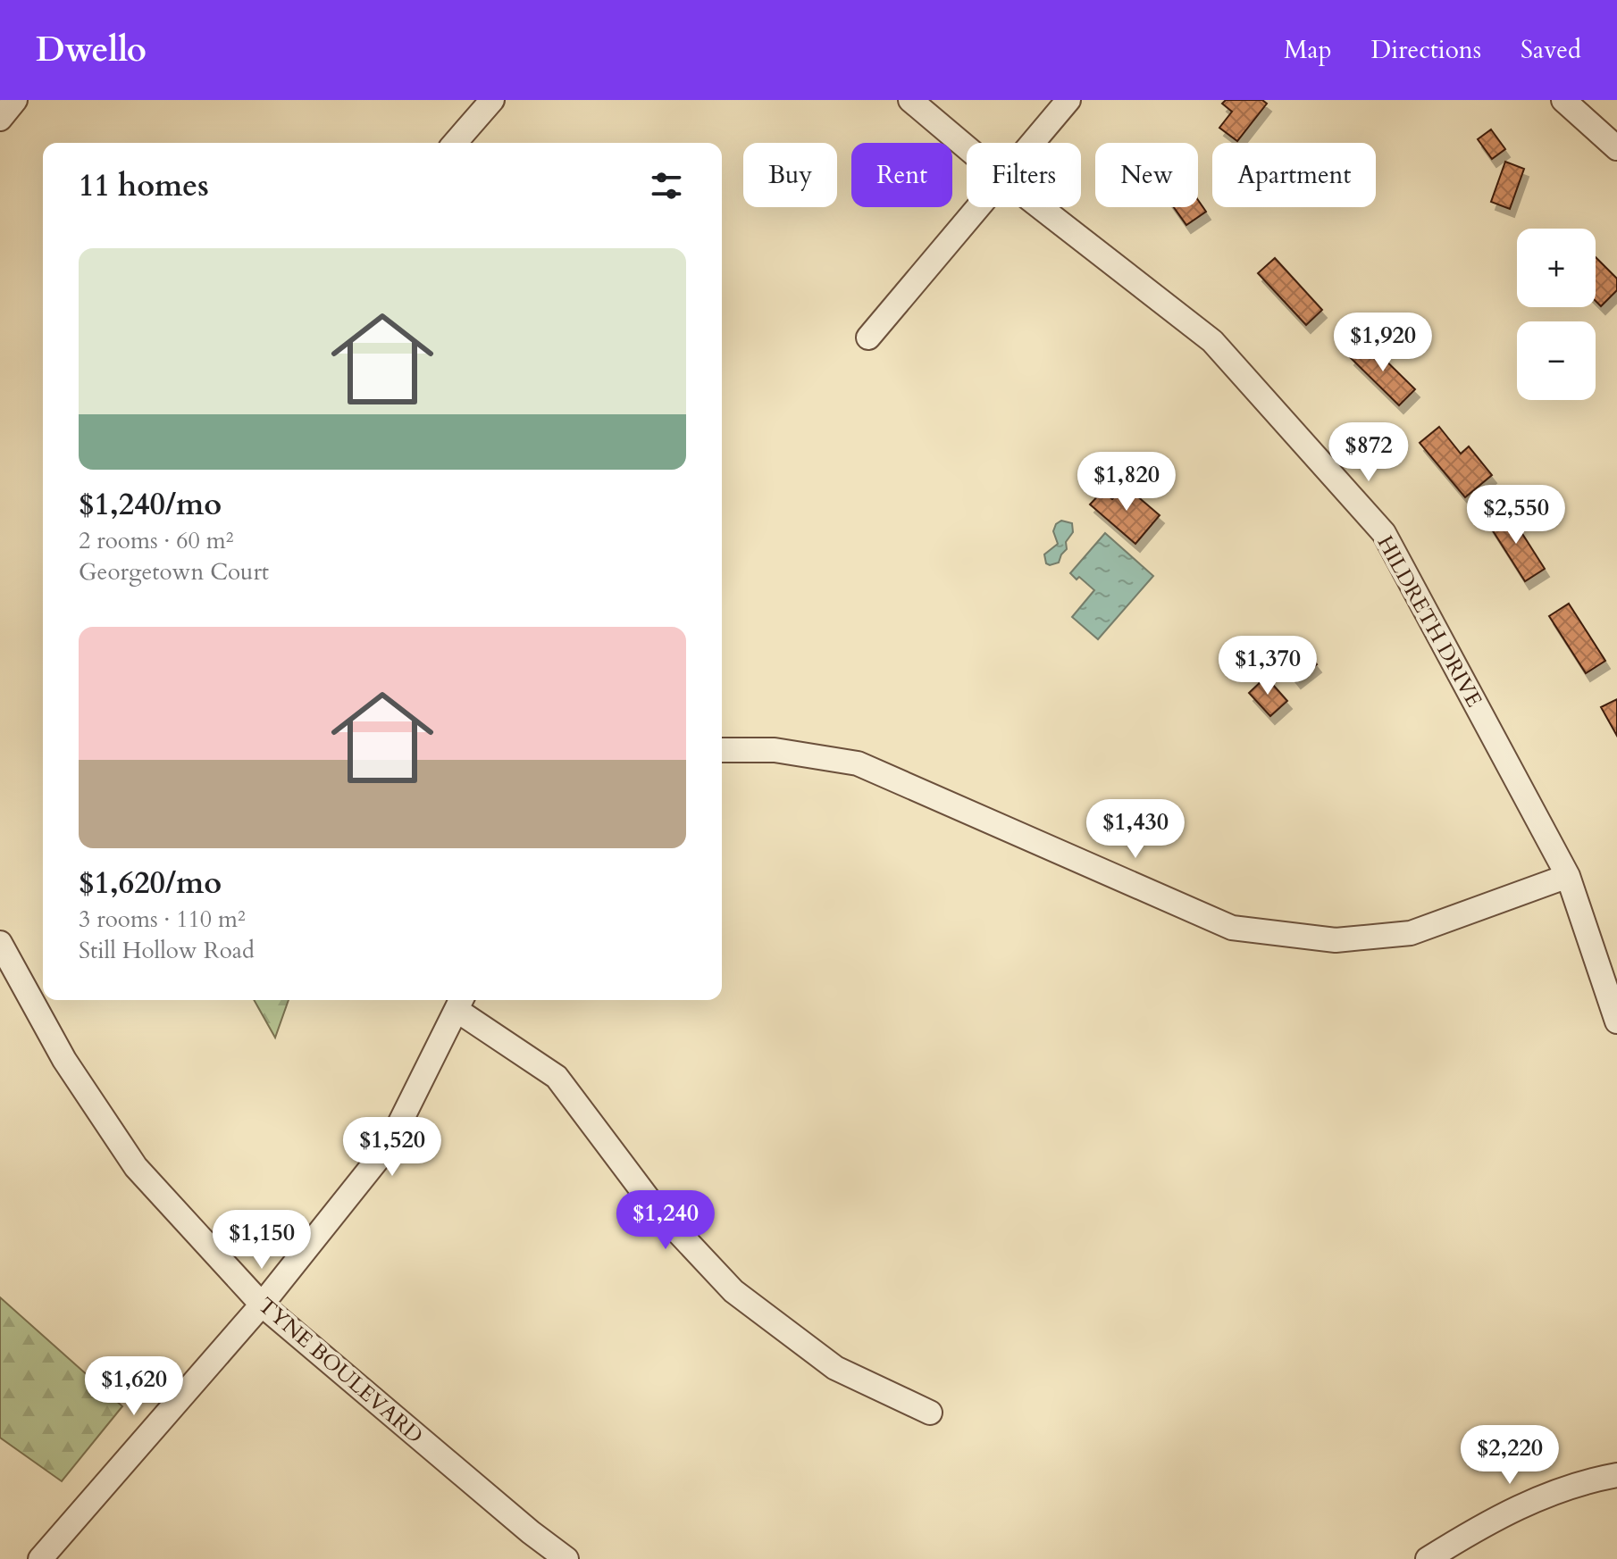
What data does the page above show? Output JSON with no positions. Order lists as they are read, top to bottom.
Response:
{
  "streets": {
    "street": ["HILDRETH DRIVE", "TYNE BOULEVARD"]
  },
  "page": {
    "header": "Dwello",
    "nav": ["Map", "Directions", "Saved"],
    "chip": [
      "Buy",
      "Rent",
      "Filters",
      "New",
      "Apartment"
    ],
    "heading": "11 homes",
    "map_buttons": ["+", "−"],
    "list": [
      {
        "name": "$1,240/mo",
        "note": "2 rooms · 60 m² · Georgetown Court"
      },
      {
        "name": "$1,620/mo",
        "note": "3 rooms · 110 m² · Still Hollow Road"
      }
    ],
    "price": [
      "$1,920",
      "$872",
      "$1,820",
      "$2,550",
      "$1,370",
      "$1,430",
      "$1,520",
      "$1,240",
      "$1,150",
      "$1,620",
      "$2,220"
    ]
  }
}
